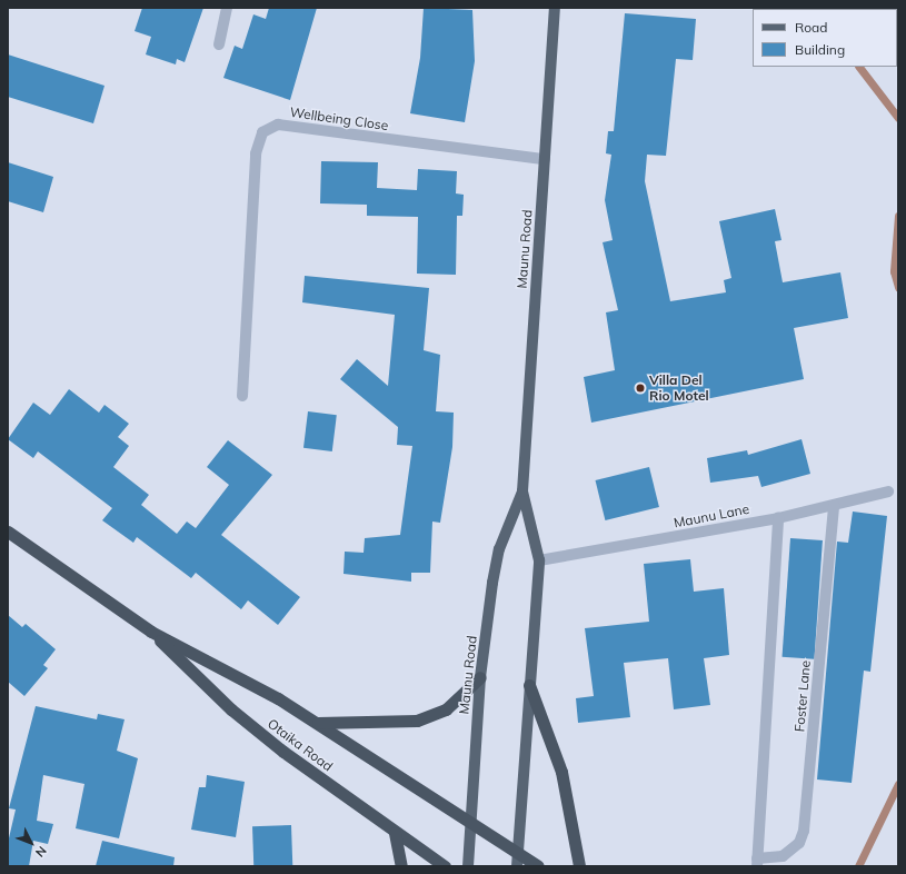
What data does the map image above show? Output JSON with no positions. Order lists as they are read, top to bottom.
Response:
{
  "streets": {
    "highway": ["Otaika Road"],
    "main road": ["Maunu Road"],
    "street": ["Wellbeing Close", "Maunu Lane", "Foster Lane"]
  },
  "crossings": [
    ["Wellbeing Close", "Maunu Road"],
    ["Maunu Road", "Maunu Lane"],
    ["Maunu Road", "Otaika Road"],
    ["Maunu Lane", "Foster Lane"]
  ],
  "places": ["Villa Del Rio Motel"],
  "legend": ["Road", "Building"],
  "north": "bottom right"
}
